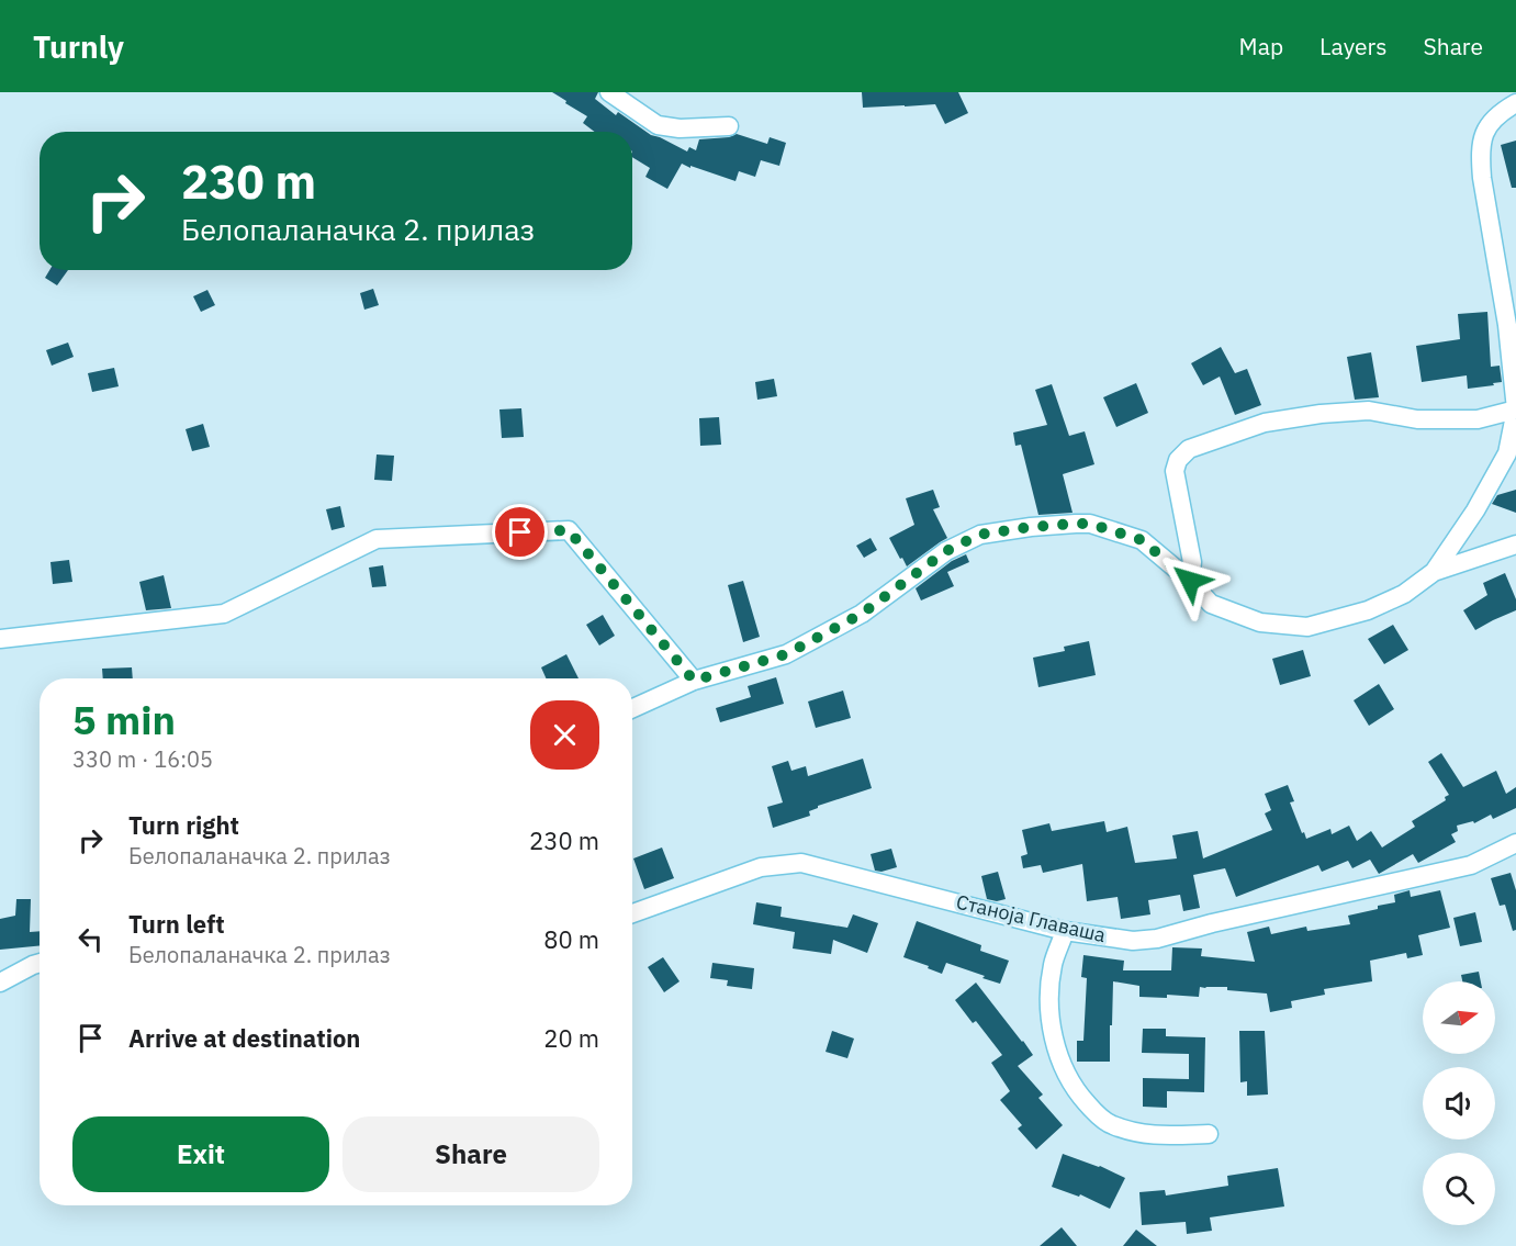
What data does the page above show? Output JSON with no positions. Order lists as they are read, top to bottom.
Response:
{
  "streets": {
    "street": ["Станоја Главаша"]
  },
  "north": "right",
  "page": {
    "header": "Turnly",
    "nav": ["Map", "Layers", "Share"],
    "turn": ["230 m", "Белопаланачка 2. прилаз"],
    "heading": ["5 min", "330 m · 16:05"],
    "list": [
      {
        "name": "Turn right",
        "note": "Белопаланачка 2. прилаз",
        "value": "230 m"
      },
      {
        "name": "Turn left",
        "note": "Белопаланачка 2. прилаз",
        "value": "80 m"
      },
      {
        "name": "Arrive at destination",
        "value": "20 m"
      }
    ],
    "buttons": ["Exit", "Share"]
  }
}
